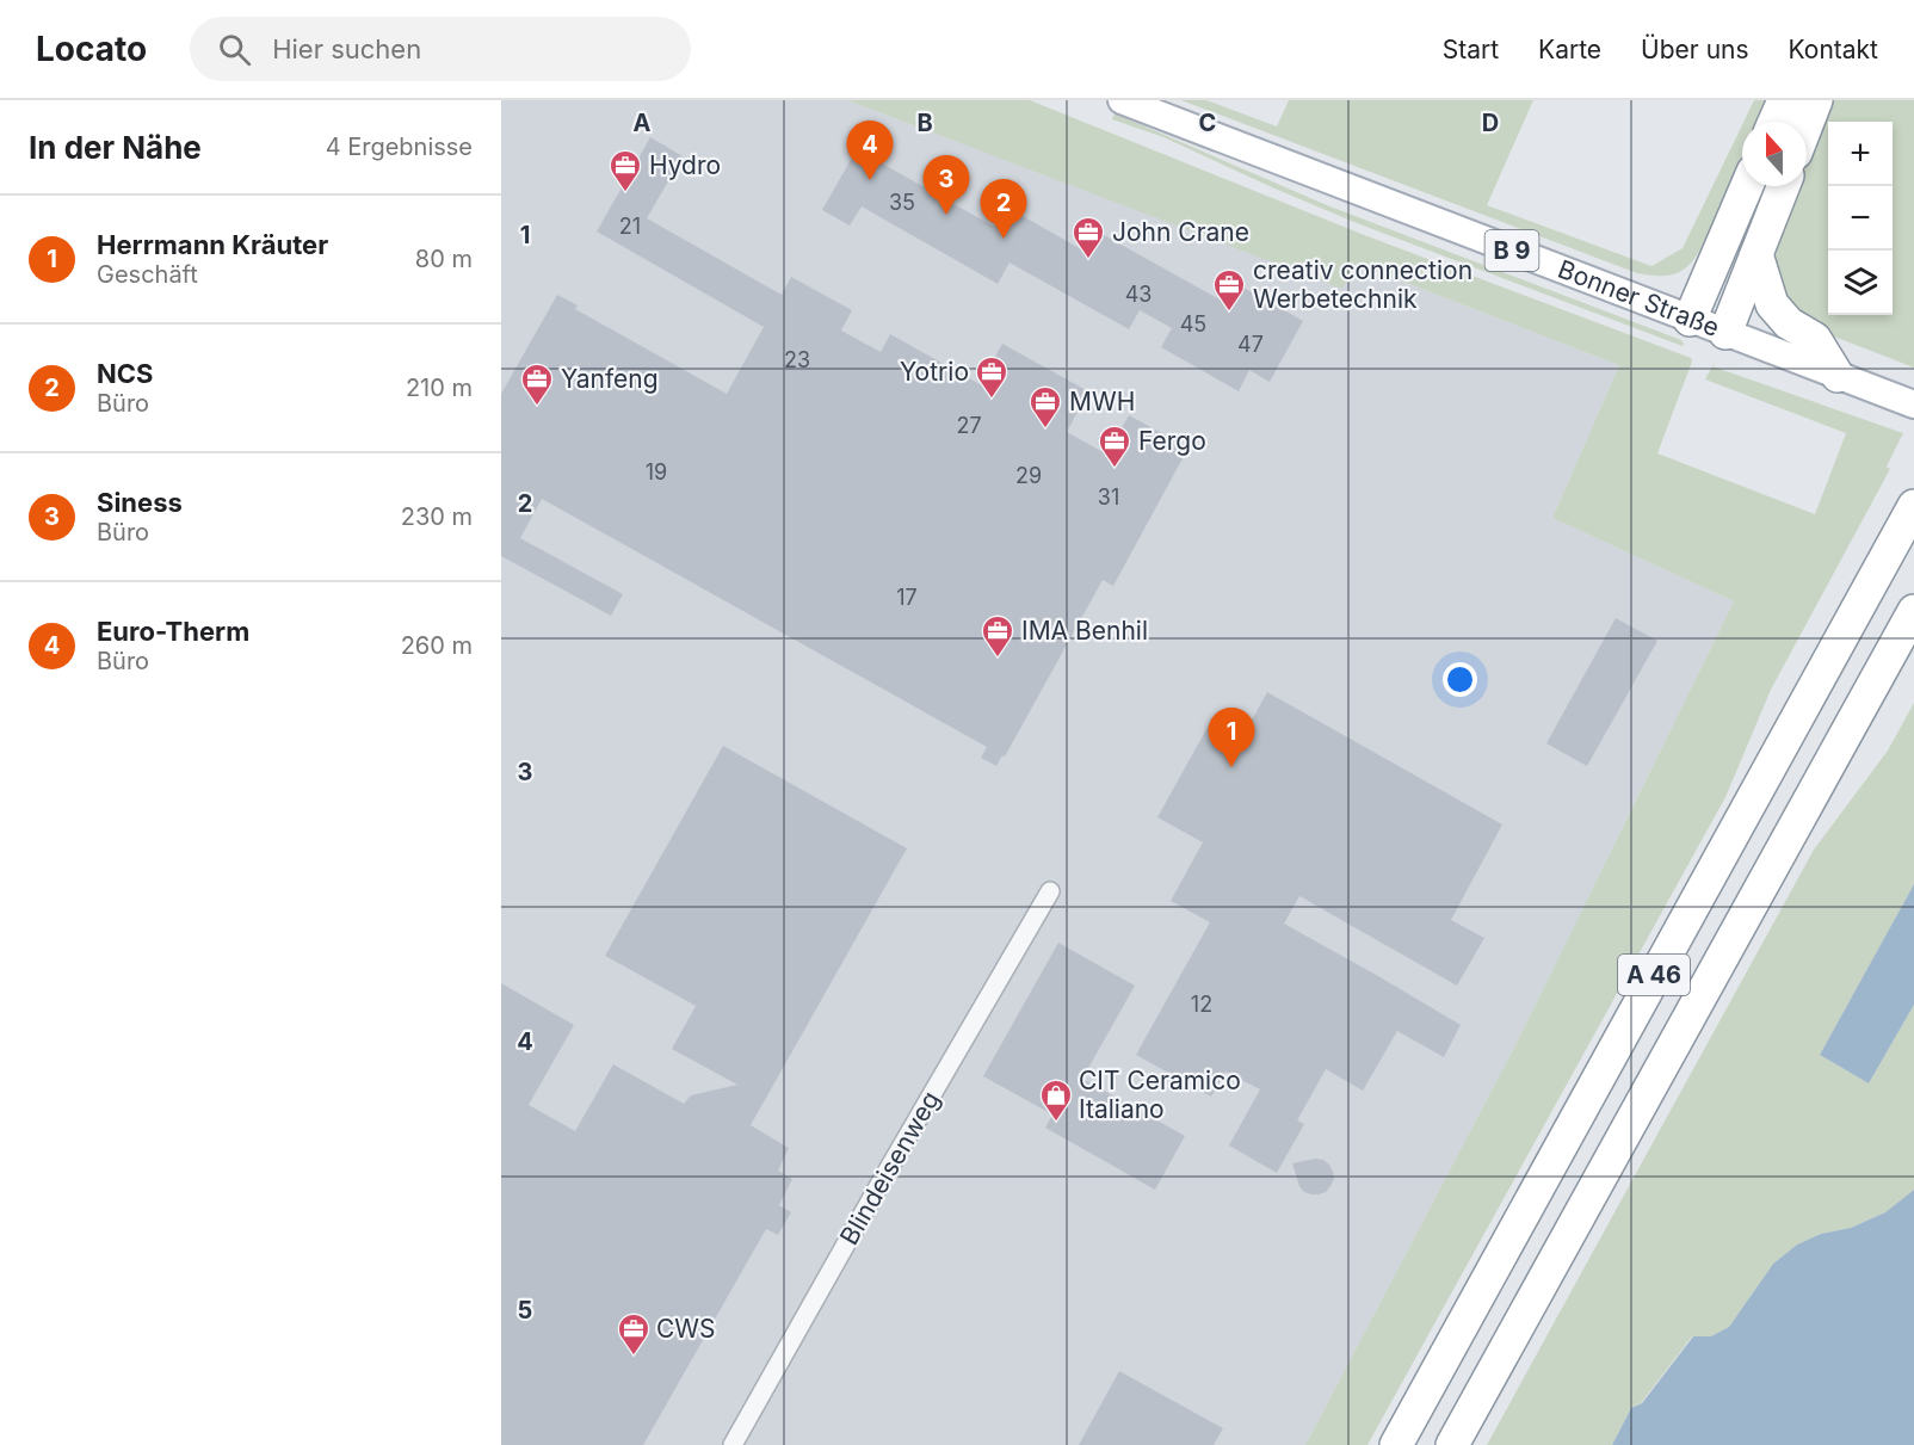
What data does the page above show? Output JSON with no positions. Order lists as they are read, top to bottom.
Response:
{
  "streets": {
    "highway": ["A 46"],
    "main road": ["B 9", "Bonner Straße"],
    "street": ["Blindeisenweg"]
  },
  "places": {
    "office": [
      "Hydro",
      "John Crane",
      "creativ connection Werbetechnik",
      "Yotrio",
      "Yanfeng",
      "MWH",
      "Fergo",
      "IMA Benhil",
      "CWS"
    ],
    "shop": ["CIT Ceramico Italiano"]
  },
  "house_numbers": [
    "35",
    "21",
    "43",
    "45",
    "47",
    "23",
    "27",
    "19",
    "29",
    "31",
    "17",
    "12"
  ],
  "north": "top",
  "page": {
    "header": "Locato",
    "search": "Hier suchen",
    "nav": [
      "Start",
      "Karte",
      "Über uns",
      "Kontakt"
    ],
    "heading": ["In der Nähe", "4 Ergebnisse"],
    "pins": [
      "4",
      "3",
      "2",
      "1"
    ],
    "map_buttons": ["+", "−"],
    "list": [
      {
        "mark": "1",
        "name": "Herrmann Kräuter",
        "note": "Geschäft",
        "value": "80 m"
      },
      {
        "mark": "2",
        "name": "NCS",
        "note": "Büro",
        "value": "210 m"
      },
      {
        "mark": "3",
        "name": "Siness",
        "note": "Büro",
        "value": "230 m"
      },
      {
        "mark": "4",
        "name": "Euro-Therm",
        "note": "Büro",
        "value": "260 m"
      }
    ]
  },
  "grid": {
    "columns": [
      "A",
      "B",
      "C",
      "D"
    ],
    "rows": [
      "1",
      "2",
      "3",
      "4",
      "5"
    ]
  }
}
